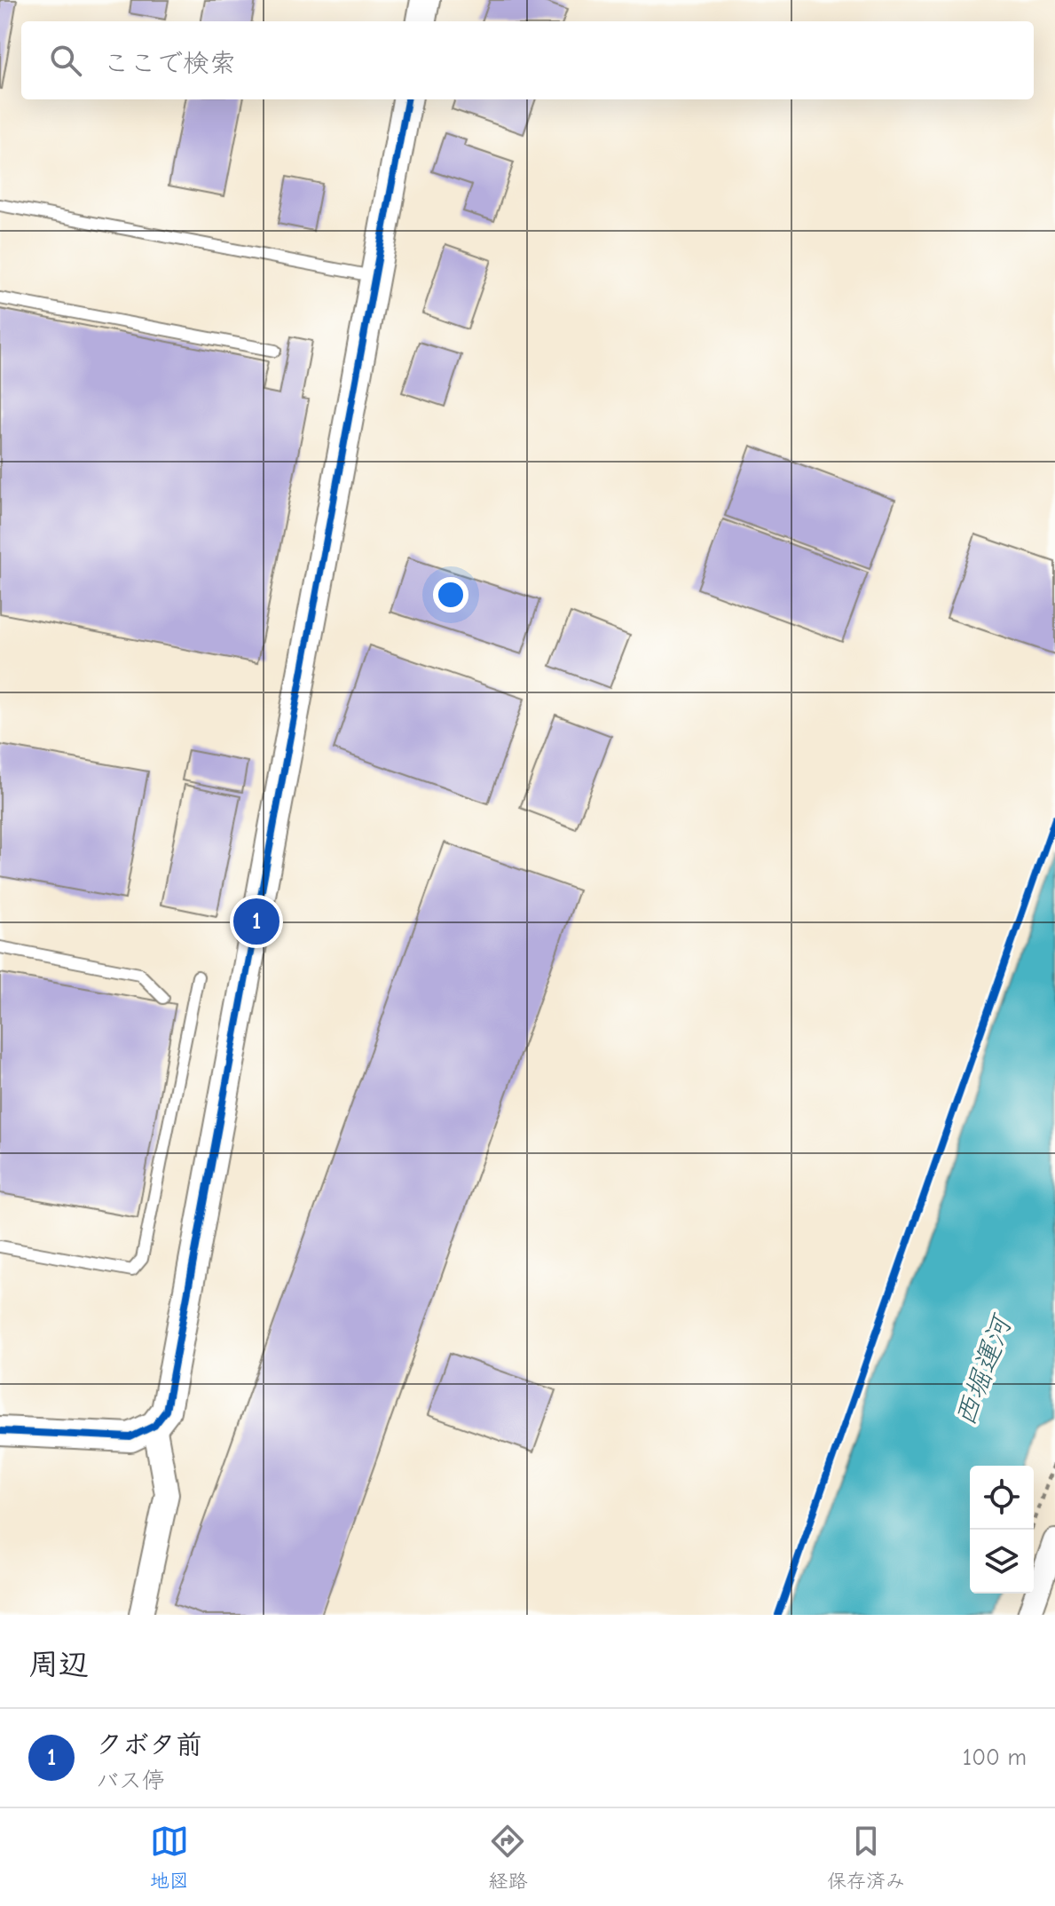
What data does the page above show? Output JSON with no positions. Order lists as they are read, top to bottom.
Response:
{
  "water": ["西堀運河"],
  "page": {
    "search": "ここで検索",
    "pins": "1",
    "heading": "周辺",
    "list": [
      {
        "mark": "1",
        "name": "クボタ前",
        "note": "バス停",
        "value": "100 m"
      }
    ],
    "nav": ["地図", "経路", "保存済み"]
  }
}
